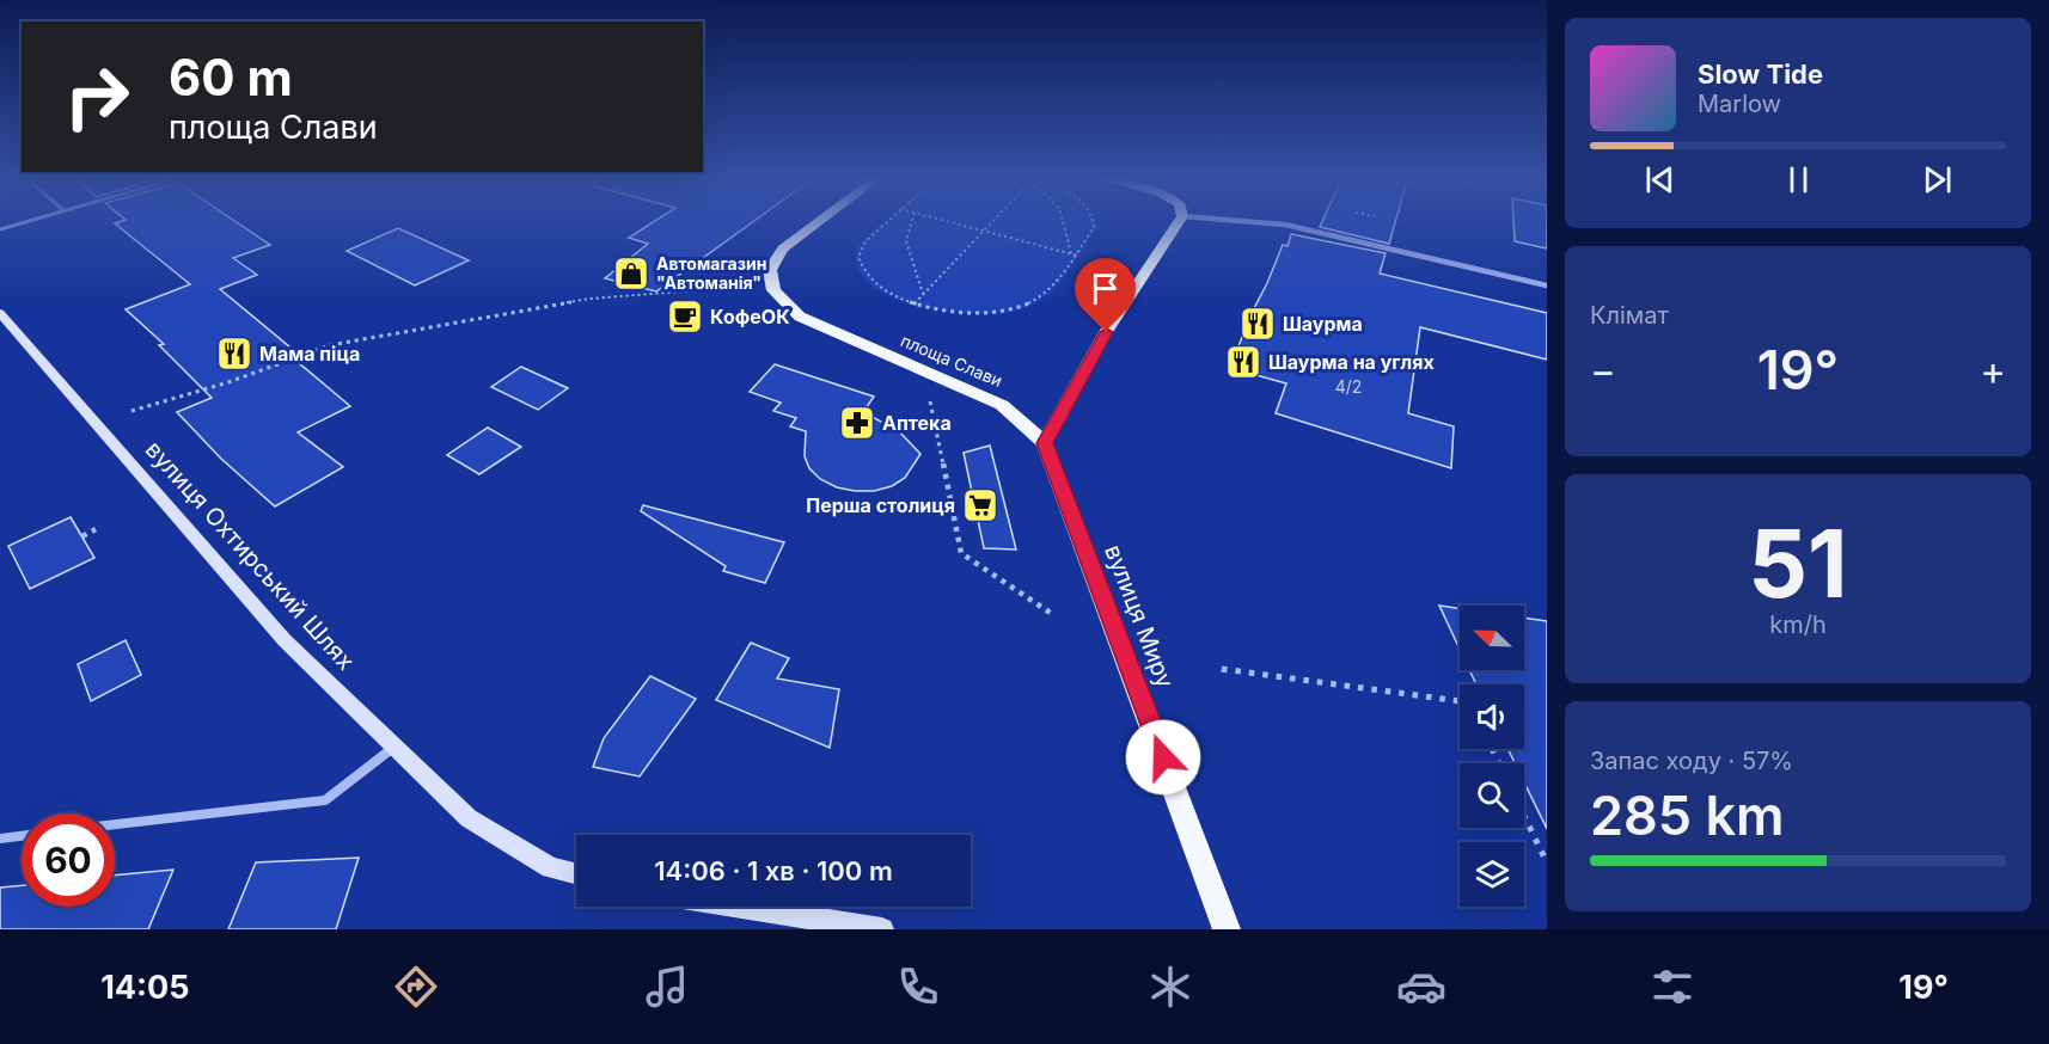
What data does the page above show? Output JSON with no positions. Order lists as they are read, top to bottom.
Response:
{
  "streets": {
    "main road": ["площа Слави", "вулиця Охтирський Шлях", "вулиця Миру"]
  },
  "crossings": [
    ["площа Слави", "вулиця Миру"]
  ],
  "places": {
    "shop": ["Автомагазин \"Автоманія\""],
    "cafe": ["КофеОК"],
    "restaurant": ["Шаурма", "Мама піца", "Шаурма на углях"],
    "pharmacy": ["Аптека"],
    "supermarket": ["Перша столиця"]
  },
  "house_numbers": ["4/2"],
  "north": "top left",
  "page": {
    "turn": ["60 m", "площа Слави"],
    "song": ["Slow Tide", "Marlow"],
    "tile": [
      "Клімат",
      ["51", "km/h"],
      ["Запас ходу · 57%", "285 km"]
    ],
    "heat": ["−", "19°", "+"],
    "limit": "60",
    "trip": "14:06 · 1 хв · 100 m",
    "tabs": ["14:05", "19°"]
  }
}
